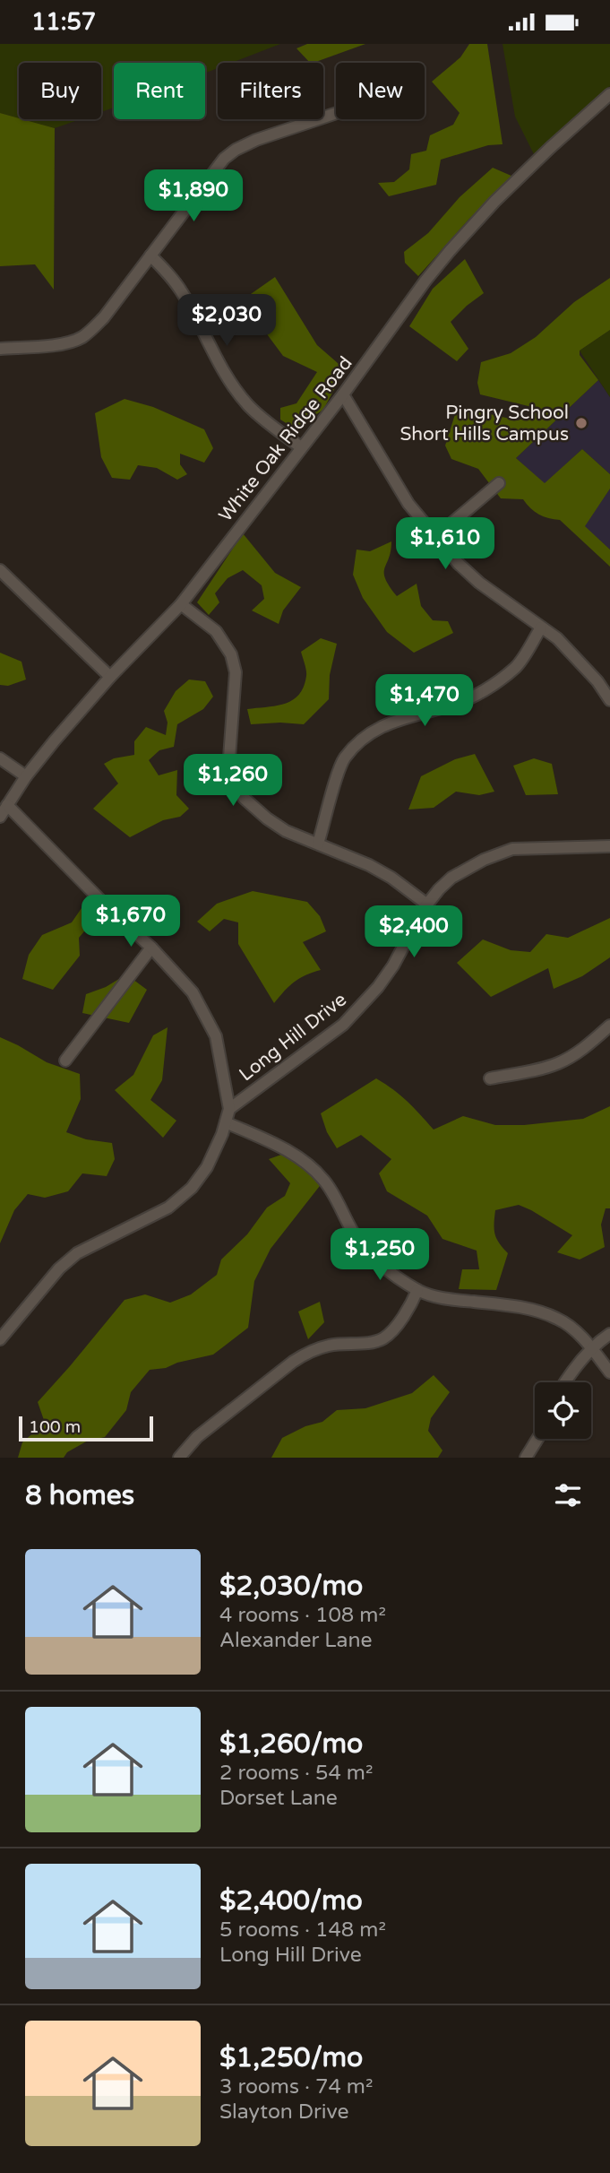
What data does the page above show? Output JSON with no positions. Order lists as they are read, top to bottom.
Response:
{
  "streets": {
    "street": ["White Oak Ridge Road", "Long Hill Drive"]
  },
  "places": ["Pingry School Short Hills Campus"],
  "scale_bar": "100 m",
  "page": {
    "status": "11:57",
    "chip": [
      "Buy",
      "Rent",
      "Filters",
      "New"
    ],
    "price": [
      "$1,890",
      "$2,030",
      "$1,610",
      "$1,470",
      "$1,260",
      "$1,670",
      "$2,400",
      "$1,250"
    ],
    "scale": "100 m",
    "heading": "8 homes",
    "list": [
      {
        "name": "$2,030/mo",
        "note": "4 rooms · 108 m² · Alexander Lane"
      },
      {
        "name": "$1,260/mo",
        "note": "2 rooms · 54 m² · Dorset Lane"
      },
      {
        "name": "$2,400/mo",
        "note": "5 rooms · 148 m² · Long Hill Drive"
      },
      {
        "name": "$1,250/mo",
        "note": "3 rooms · 74 m² · Slayton Drive"
      }
    ]
  }
}
